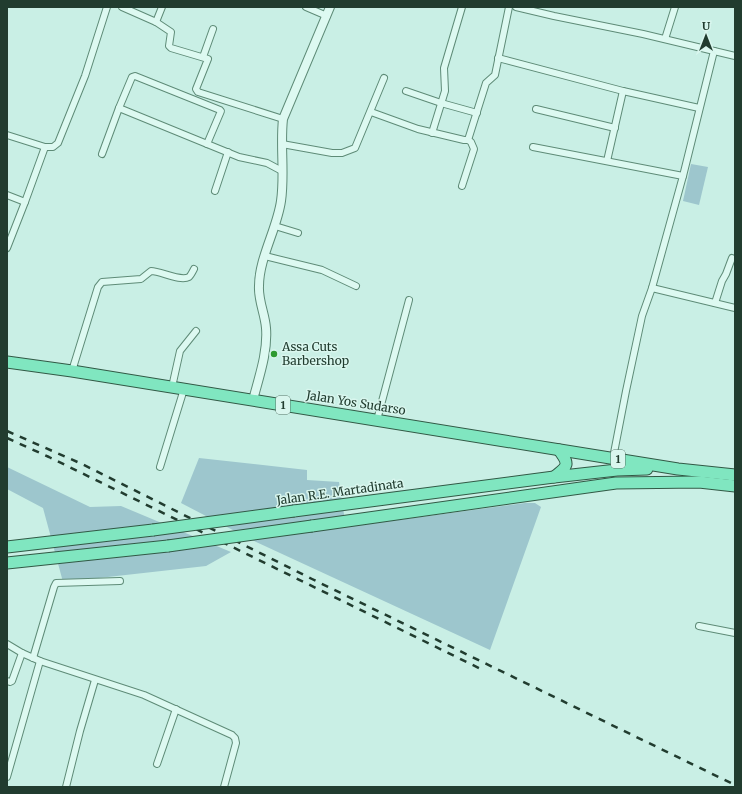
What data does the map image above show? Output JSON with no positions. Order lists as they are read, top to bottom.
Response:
{
  "streets": {
    "highway": ["Jalan Yos Sudarso", "1", "Jalan R.E. Martadinata"]
  },
  "crossings": [
    ["Jalan Yos Sudarso", "1"],
    ["Jalan Yos Sudarso", "Jalan R.E. Martadinata"],
    ["1", "Jalan R.E. Martadinata"]
  ],
  "places": ["Assa Cuts Barbershop"],
  "north": "top"
}
